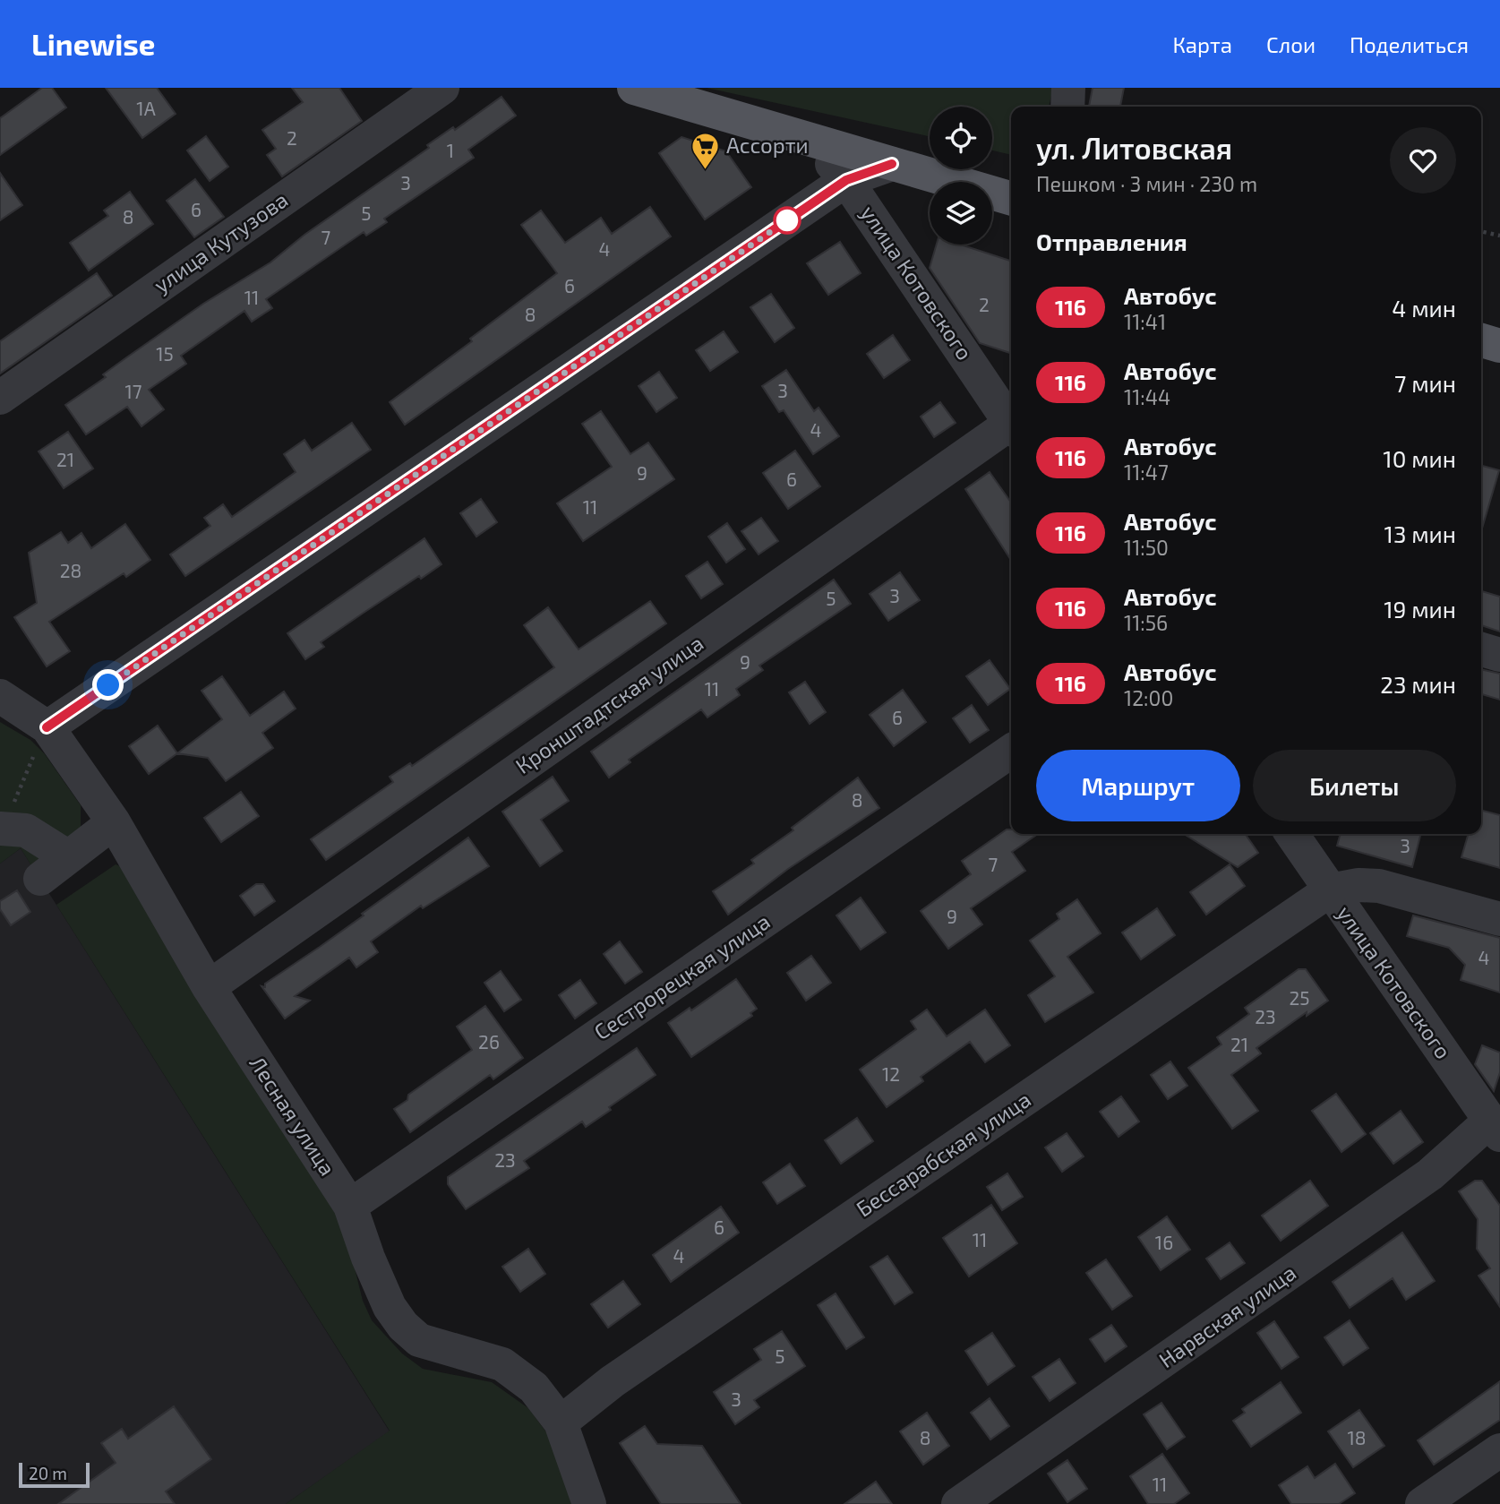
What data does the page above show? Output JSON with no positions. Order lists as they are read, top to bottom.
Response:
{
  "streets": {
    "street": [
      "улица Кутузова",
      "улица Котовского",
      "Кронштадтская улица",
      "Сестрорецкая улица",
      "Лесная улица",
      "Бессарабская улица",
      "Нарвская улица"
    ]
  },
  "crossings": [
    ["улица Котовского", "Бессарабская улица"],
    ["улица Котовского", "Нарвская улица"],
    ["Кронштадтская улица", "Лесная улица"],
    ["Сестрорецкая улица", "Лесная улица"],
    ["Лесная улица", "Бессарабская улица"]
  ],
  "places": {
    "supermarket": ["Ассорти"]
  },
  "lines": ["bus line 116"],
  "house_numbers": [
    "1А",
    "2",
    "1",
    "3",
    "6",
    "5",
    "8",
    "7",
    "4",
    "6",
    "11",
    "2",
    "8",
    "15",
    "3",
    "17",
    "4",
    "21",
    "9",
    "6",
    "11",
    "28",
    "3",
    "5",
    "9",
    "11",
    "6",
    "8",
    "3",
    "7",
    "9",
    "4",
    "25",
    "23",
    "26",
    "21",
    "12",
    "23",
    "6",
    "11",
    "16",
    "4",
    "5",
    "3",
    "8",
    "18",
    "11"
  ],
  "scale_bar": "20 m",
  "page": {
    "header": "Linewise",
    "nav": ["Карта", "Слои", "Поделиться"],
    "heading": [
      ["ул. Литовская", "Пешком · 3 мин · 230 m"],
      "Отправления"
    ],
    "list": [
      {
        "mark": "116",
        "name": "Автобус",
        "note": "11:41",
        "value": "4 мин"
      },
      {
        "mark": "116",
        "name": "Автобус",
        "note": "11:44",
        "value": "7 мин"
      },
      {
        "mark": "116",
        "name": "Автобус",
        "note": "11:47",
        "value": "10 мин"
      },
      {
        "mark": "116",
        "name": "Автобус",
        "note": "11:50",
        "value": "13 мин"
      },
      {
        "mark": "116",
        "name": "Автобус",
        "note": "11:56",
        "value": "19 мин"
      },
      {
        "mark": "116",
        "name": "Автобус",
        "note": "12:00",
        "value": "23 мин"
      }
    ],
    "buttons": ["Маршрут", "Билеты"],
    "scale": "20 m"
  }
}
